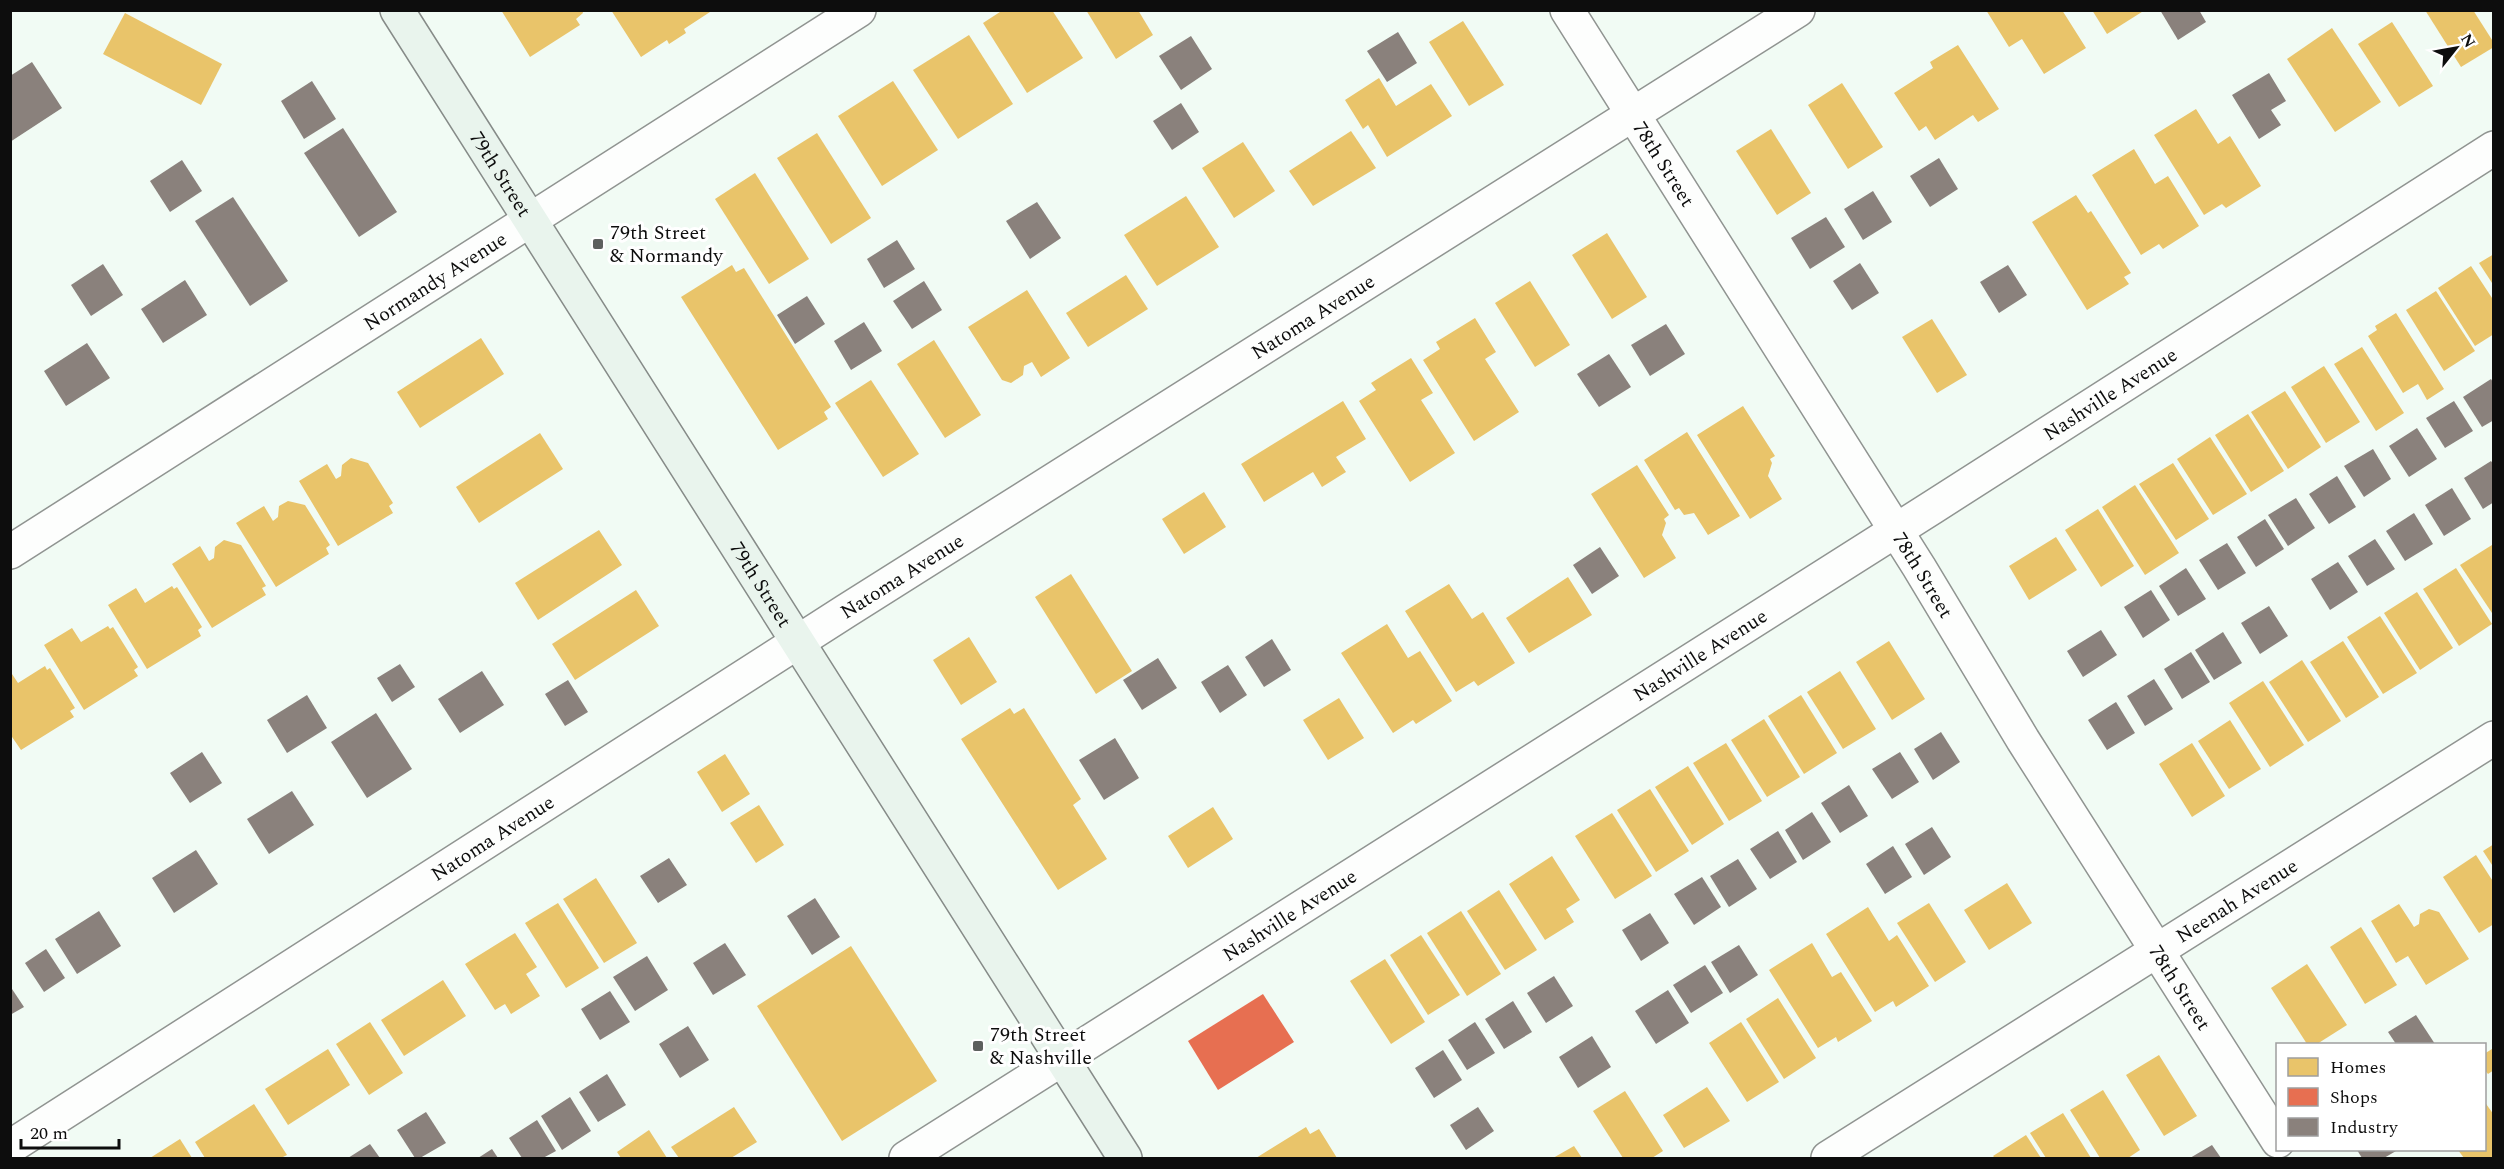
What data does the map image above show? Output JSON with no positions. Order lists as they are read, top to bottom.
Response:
{
  "streets": {
    "main road": ["79th Street"],
    "street": [
      "78th Street",
      "Normandy Avenue",
      "Natoma Avenue",
      "Nashville Avenue",
      "Neenah Avenue"
    ]
  },
  "crossings": [
    ["78th Street", "Natoma Avenue"],
    ["78th Street", "Nashville Avenue"],
    ["78th Street", "Neenah Avenue"],
    ["79th Street", "Normandy Avenue"],
    ["79th Street", "Natoma Avenue"],
    ["79th Street", "Nashville Avenue"]
  ],
  "places": {
    "transit": ["79th Street & Normandy", "79th Street & Nashville"]
  },
  "legend": ["Homes", "Shops", "Industry"],
  "scale_bar": "20 m",
  "north": "top right"
}
